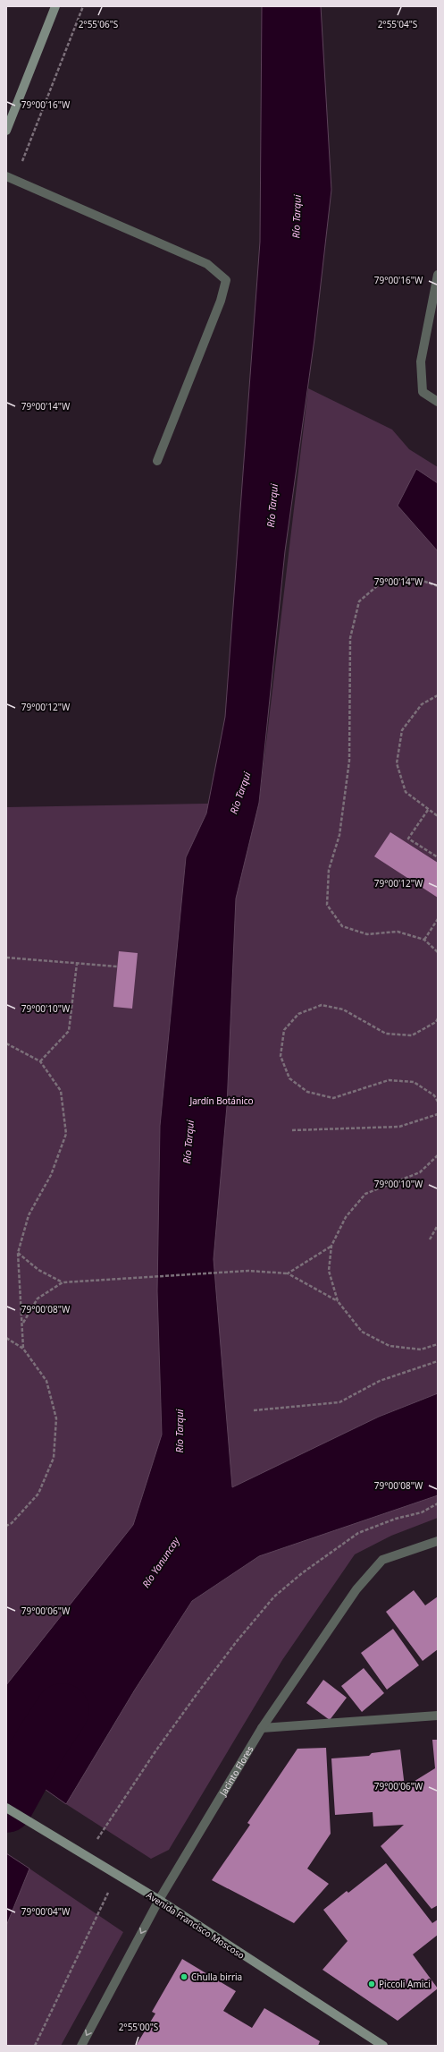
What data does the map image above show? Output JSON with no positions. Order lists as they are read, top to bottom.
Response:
{
  "streets": {
    "street": ["Jacinto Flores", "Avenida Francisco Moscoso"]
  },
  "crossings": [
    ["Jacinto Flores", "Avenida Francisco Moscoso"]
  ],
  "water": ["Río Tarqui", "Río Yanuncay"],
  "parks": ["Jardín Botánico"],
  "places": ["Chulla birria", "Piccoli Amici"],
  "coordinates": [
    "2°55'06\"S",
    "2°55'04\"S",
    "79°00'16\"W",
    "79°00'14\"W",
    "79°00'12\"W",
    "79°00'10\"W",
    "79°00'08\"W",
    "79°00'06\"W",
    "79°00'04\"W",
    "2°55'00\"S"
  ]
}
